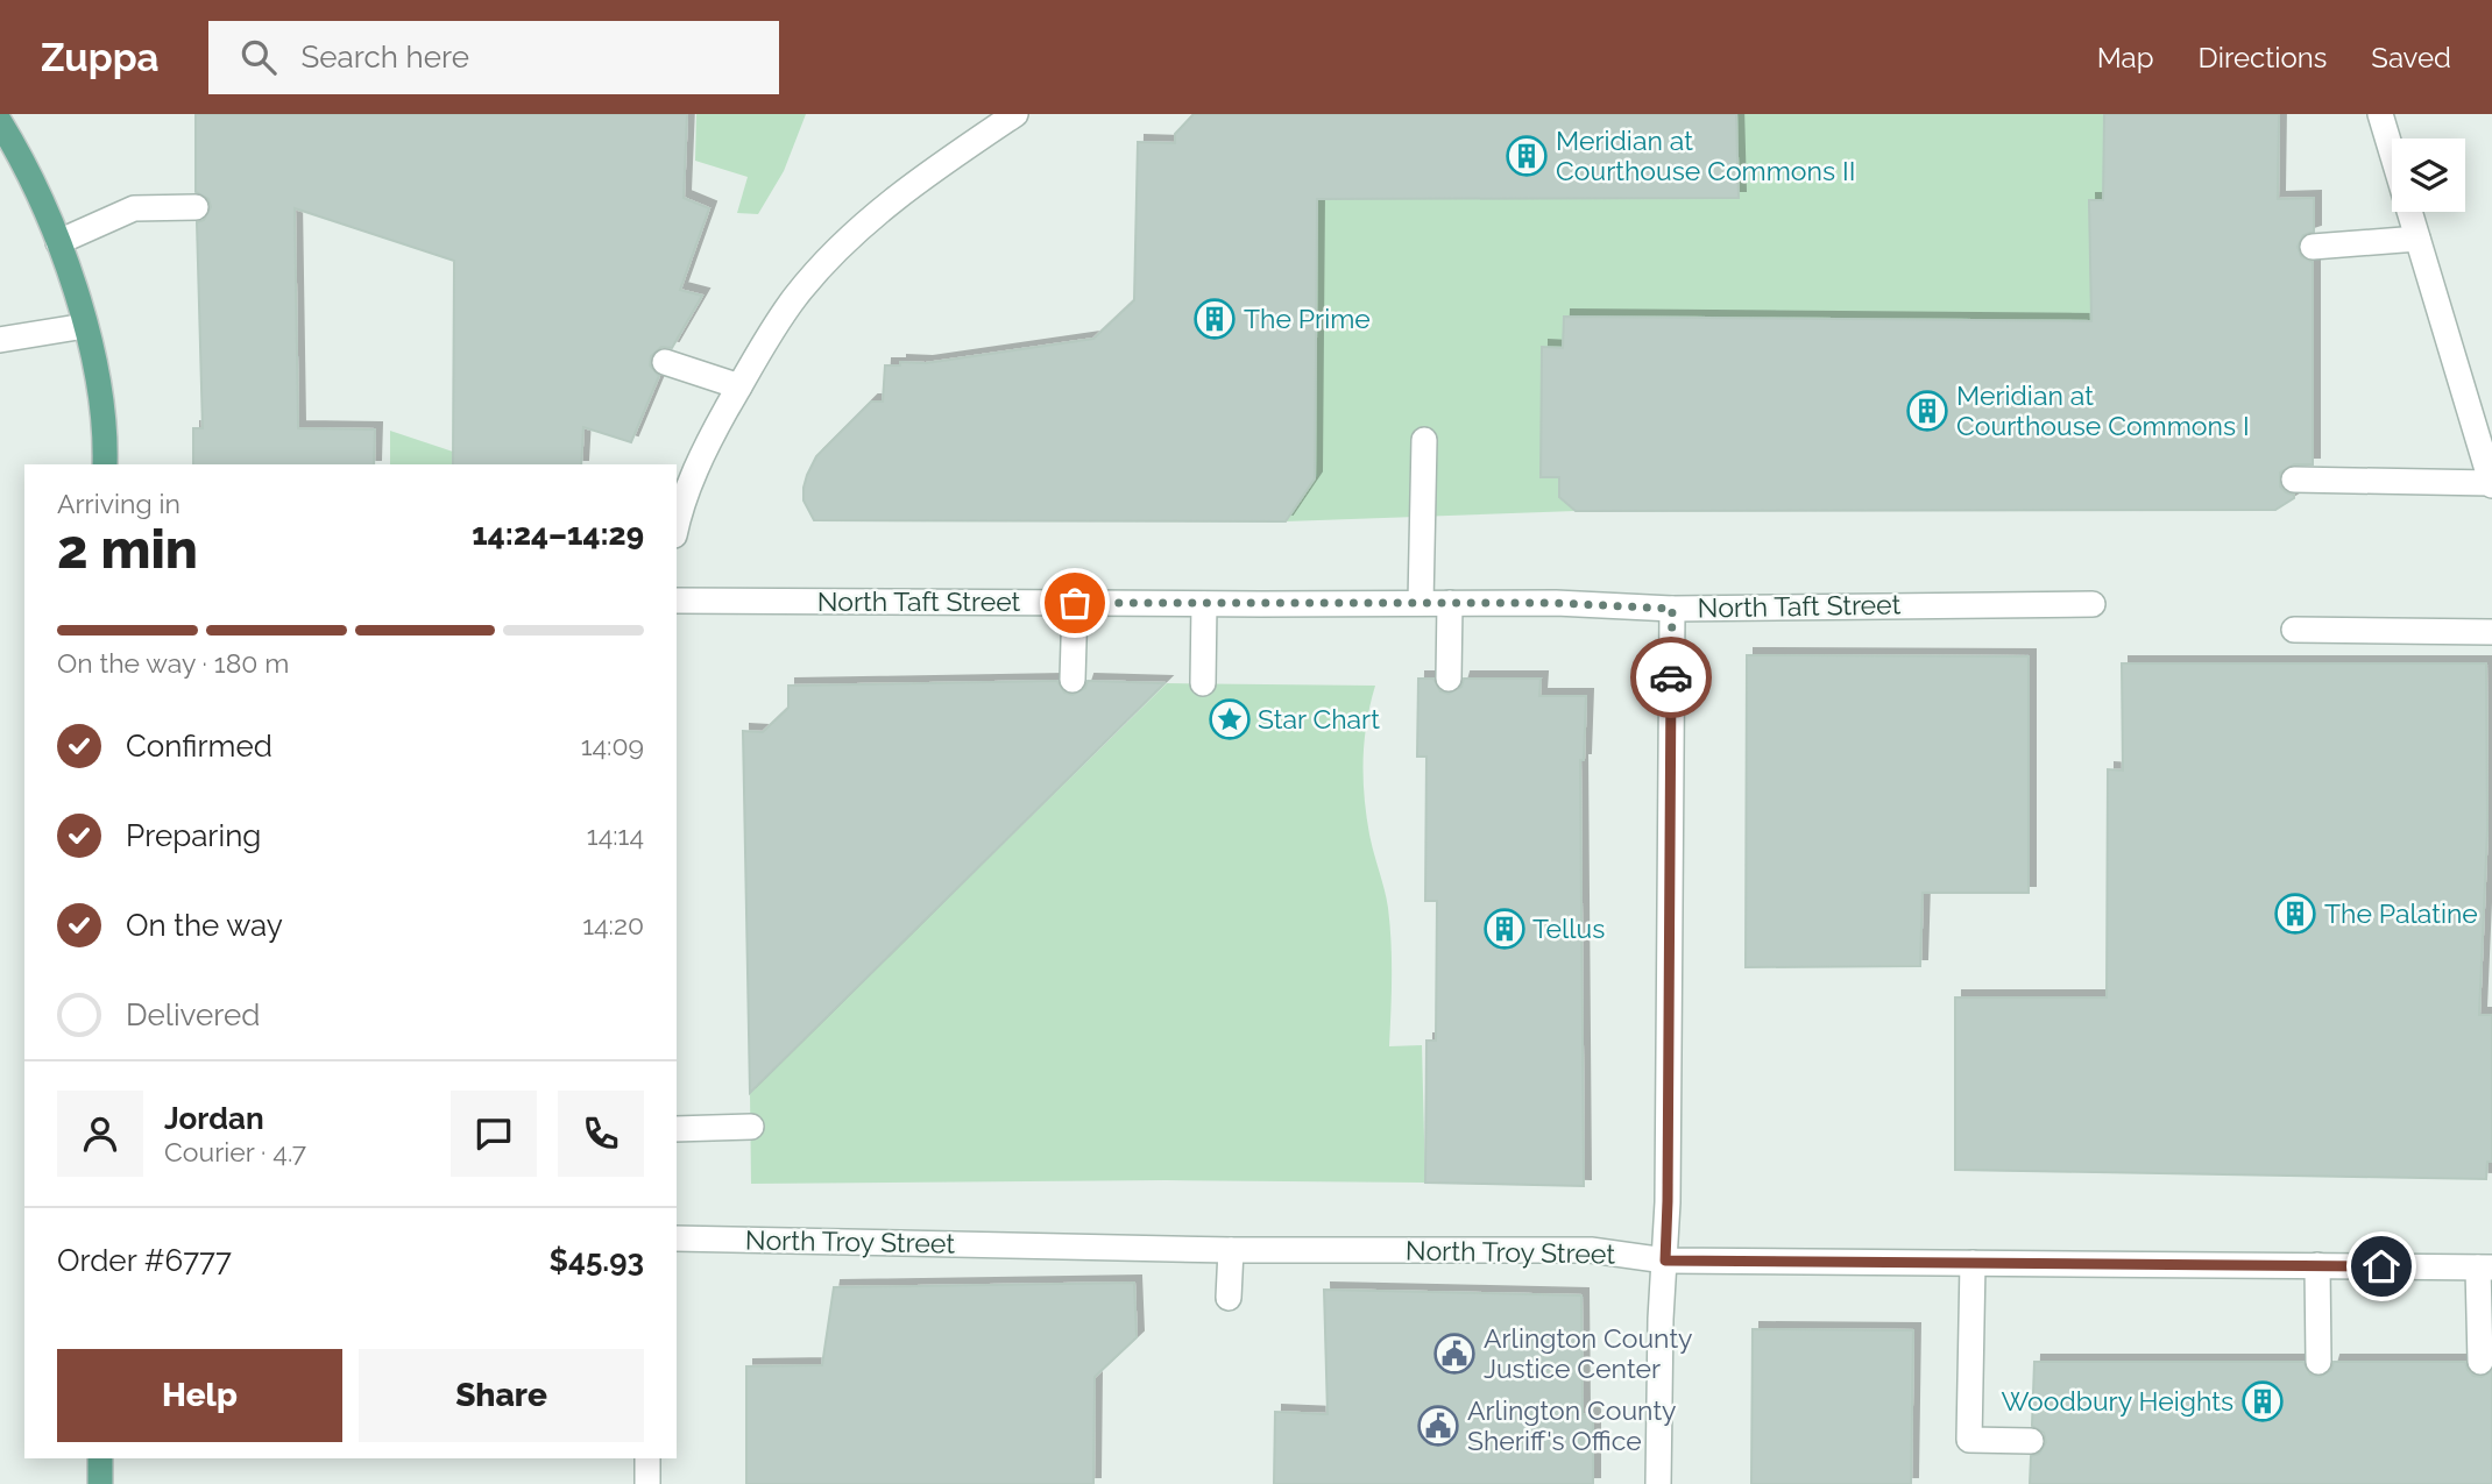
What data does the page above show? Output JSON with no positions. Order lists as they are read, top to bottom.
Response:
{
  "streets": {
    "street": ["North Taft Street", "North Troy Street"]
  },
  "places": {
    "building": [
      "Meridian at Courthouse Commons II",
      "The Prime",
      "Meridian at Courthouse Commons I",
      "The Palatine",
      "Tellus",
      "Woodbury Heights"
    ],
    "place": ["Star Chart"],
    "public building": ["Arlington County Justice Center", "Arlington County Sheriff's Office"]
  },
  "page": {
    "header": "Zuppa",
    "search": "Search here",
    "nav": ["Map", "Directions", "Saved"],
    "heading": ["2 min", "Arriving in", "14:24–14:29"],
    "panel": [
      "Jordan",
      "Courier · 4.7",
      "Order #6777",
      "$45.93"
    ],
    "bar": "On the way · 180 m",
    "list": [
      ["Confirmed", "14:09"],
      ["Preparing", "14:14"],
      ["On the way", "14:20"],
      "Delivered"
    ],
    "buttons": ["Help", "Share"]
  }
}
